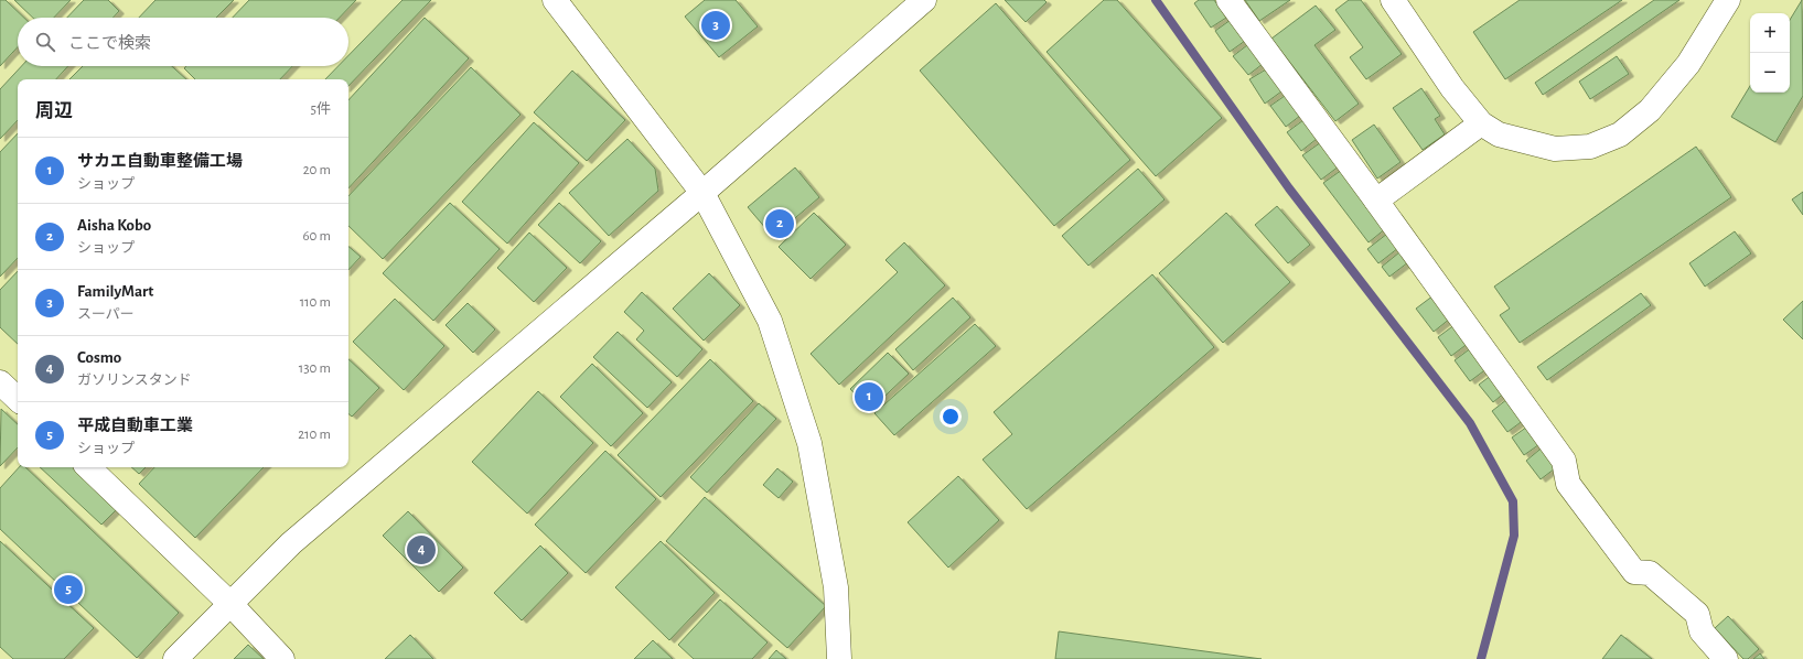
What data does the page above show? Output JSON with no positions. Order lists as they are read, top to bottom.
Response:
{
  "page": {
    "pins": [
      "3",
      "2",
      "1",
      "4",
      "5"
    ],
    "map_buttons": ["+", "−"],
    "search": "ここで検索",
    "heading": ["周辺", "5件"],
    "list": [
      {
        "mark": "1",
        "name": "サカエ自動車整備工場",
        "note": "ショップ",
        "value": "20 m"
      },
      {
        "mark": "2",
        "name": "Aisha Kobo",
        "note": "ショップ",
        "value": "60 m"
      },
      {
        "mark": "3",
        "name": "FamilyMart",
        "note": "スーパー",
        "value": "110 m"
      },
      {
        "mark": "4",
        "name": "Cosmo",
        "note": "ガソリンスタンド",
        "value": "130 m"
      },
      {
        "mark": "5",
        "name": "平成自動車工業",
        "note": "ショップ",
        "value": "210 m"
      }
    ]
  }
}
